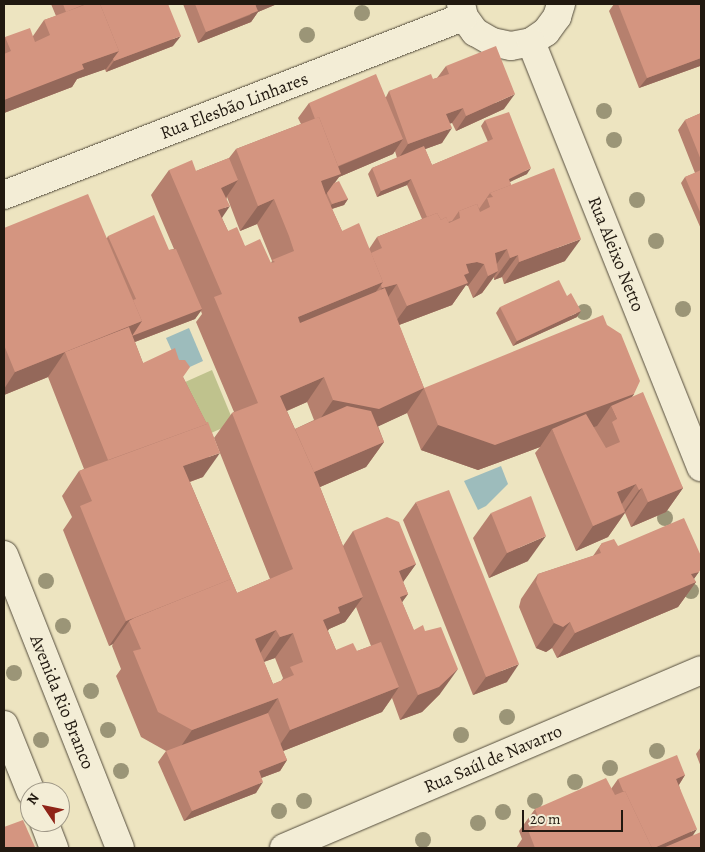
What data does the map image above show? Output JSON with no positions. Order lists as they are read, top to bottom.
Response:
{
  "streets": {
    "street": [
      "Rua Elesbão Linhares",
      "Rua Aleixo Netto",
      "Avenida Rio Branco",
      "Rua Saúl de Navarro"
    ]
  },
  "scale_bar": "20 m",
  "north": "top left"
}
